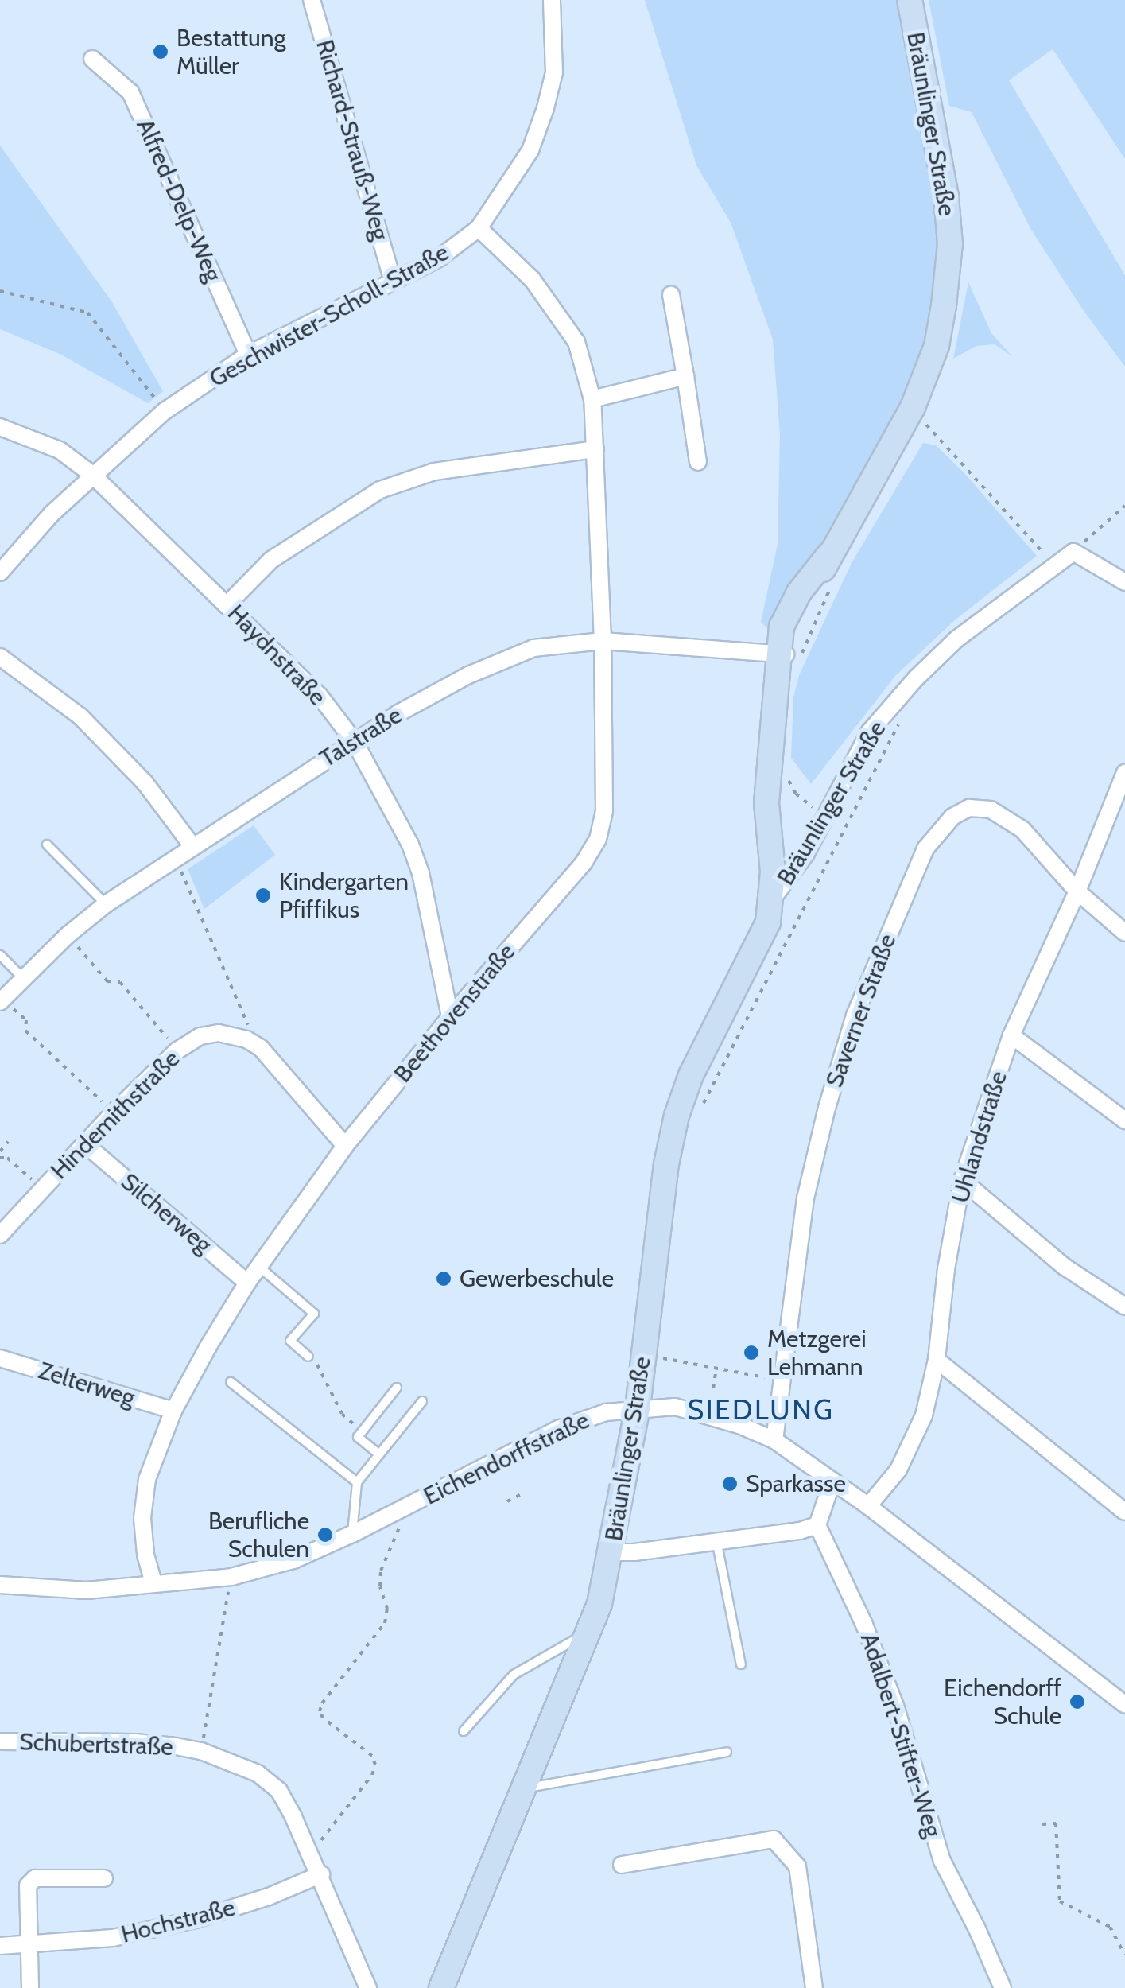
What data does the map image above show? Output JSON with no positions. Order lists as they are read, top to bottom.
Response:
{
  "streets": {
    "main road": ["Bräunlinger Straße"],
    "street": [
      "Richard-Strauß-Weg",
      "Alfred-Delp-Weg",
      "Geschwister-Scholl-Straße",
      "Haydnstraße",
      "Talstraße",
      "Saverner Straße",
      "Beethovenstraße",
      "Hindemithstraße",
      "Uhlandstraße",
      "Silcherweg",
      "Zelterweg",
      "Eichendorffstraße",
      "Adalbert-Stifter-Weg",
      "Schubertstraße",
      "Hochstraße"
    ]
  },
  "crossings": [
    ["Bräunlinger Straße", "Talstraße"],
    ["Bräunlinger Straße", "Eichendorffstraße"],
    ["Richard-Strauß-Weg", "Geschwister-Scholl-Straße"],
    ["Alfred-Delp-Weg", "Geschwister-Scholl-Straße"],
    ["Geschwister-Scholl-Straße", "Haydnstraße"],
    ["Geschwister-Scholl-Straße", "Beethovenstraße"],
    ["Haydnstraße", "Talstraße"],
    ["Haydnstraße", "Beethovenstraße"],
    ["Talstraße", "Beethovenstraße"],
    ["Saverner Straße", "Uhlandstraße"],
    ["Saverner Straße", "Eichendorffstraße"],
    ["Beethovenstraße", "Silcherweg"],
    ["Beethovenstraße", "Zelterweg"],
    ["Beethovenstraße", "Eichendorffstraße"],
    ["Hindemithstraße", "Silcherweg"],
    ["Uhlandstraße", "Eichendorffstraße"],
    ["Schubertstraße", "Hochstraße"]
  ],
  "districts": ["SIEDLUNG"],
  "places": [
    "Bestattung Müller",
    "Kindergarten Pfiffikus",
    "Gewerbeschule",
    "Metzgerei Lehmann",
    "Sparkasse",
    "Berufliche Schulen",
    "Eichendorff Schule"
  ]
}
